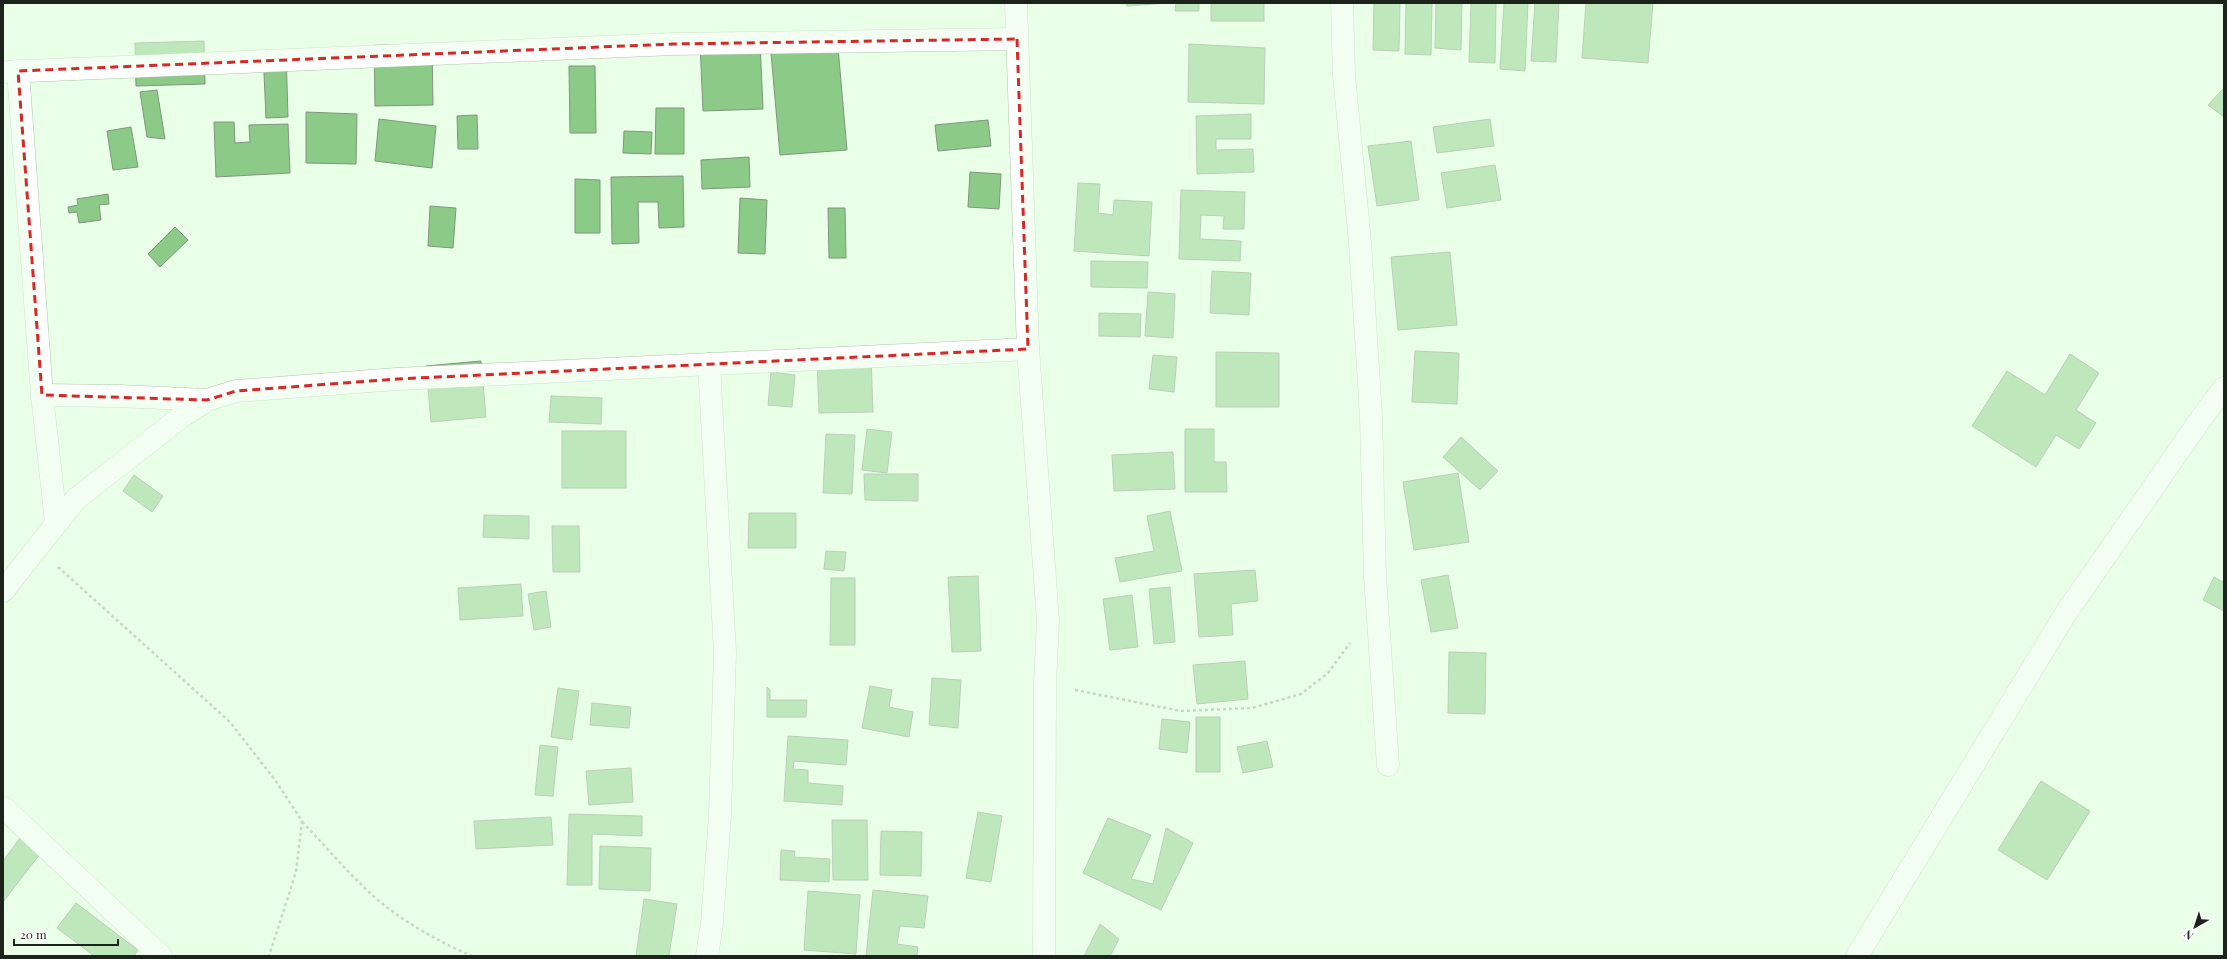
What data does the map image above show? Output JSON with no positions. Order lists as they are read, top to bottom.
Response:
{
  "scale_bar": "20 m",
  "north": "bottom left"
}
